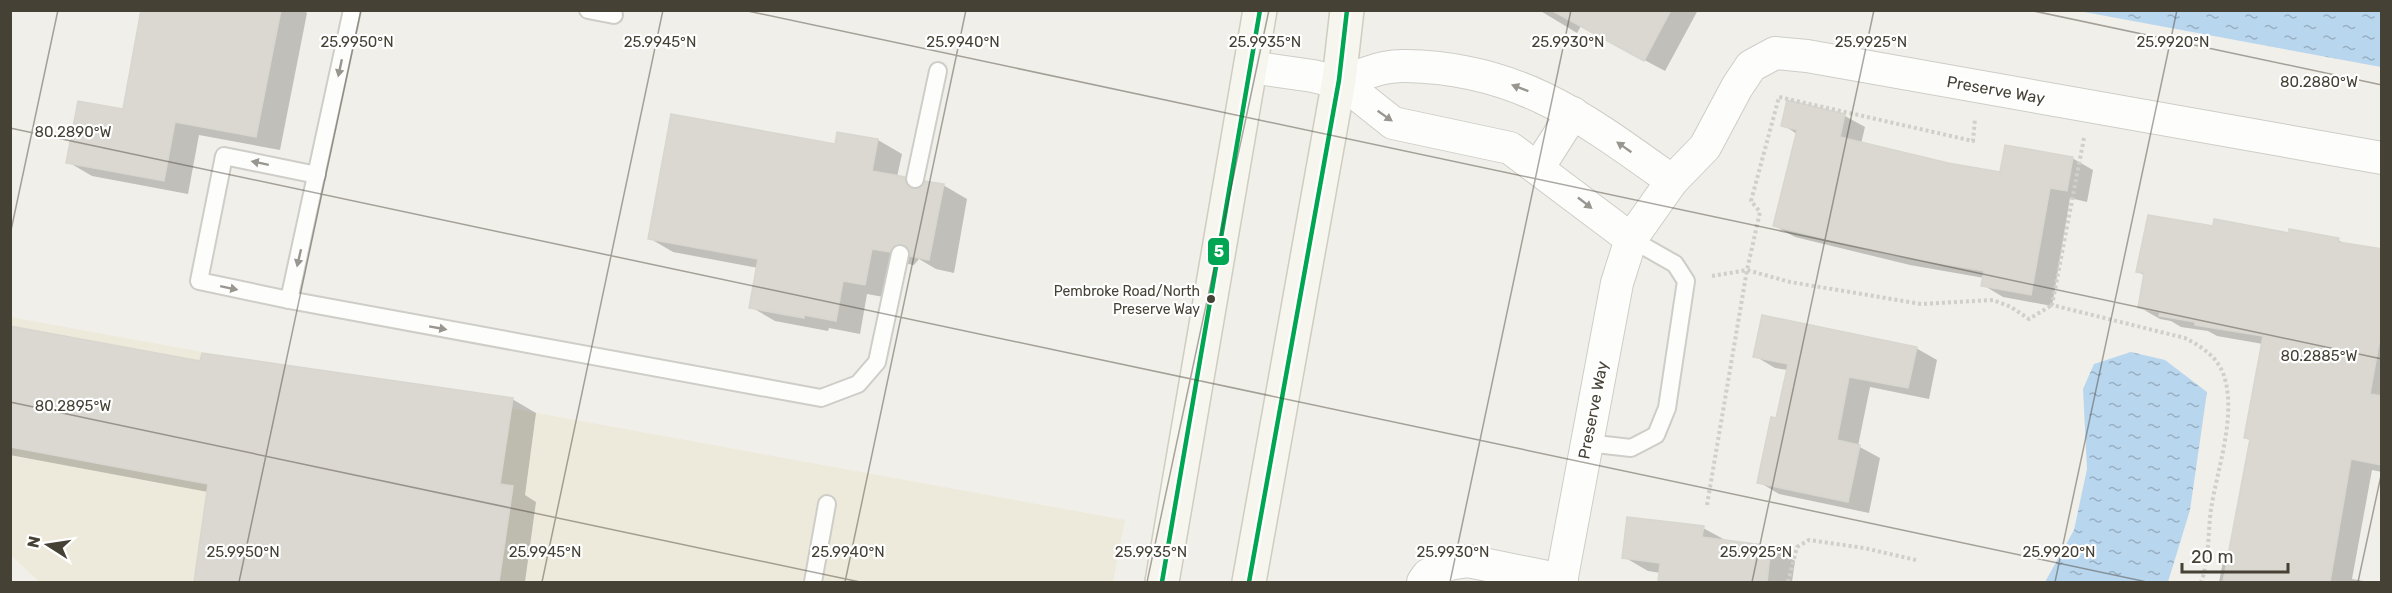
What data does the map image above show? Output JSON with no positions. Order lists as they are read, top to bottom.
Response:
{
  "streets": {
    "street": ["Preserve Way"]
  },
  "places": ["Pembroke Road/North Preserve Way"],
  "lines": ["transit line 5"],
  "scale_bar": "20 m",
  "north": "left",
  "coordinates": [
    "25.9950°N",
    "25.9945°N",
    "25.9940°N",
    "25.9935°N",
    "25.9930°N",
    "25.9925°N",
    "25.9920°N",
    "80.2880°W",
    "80.2890°W",
    "80.2885°W",
    "80.2895°W"
  ]
}
